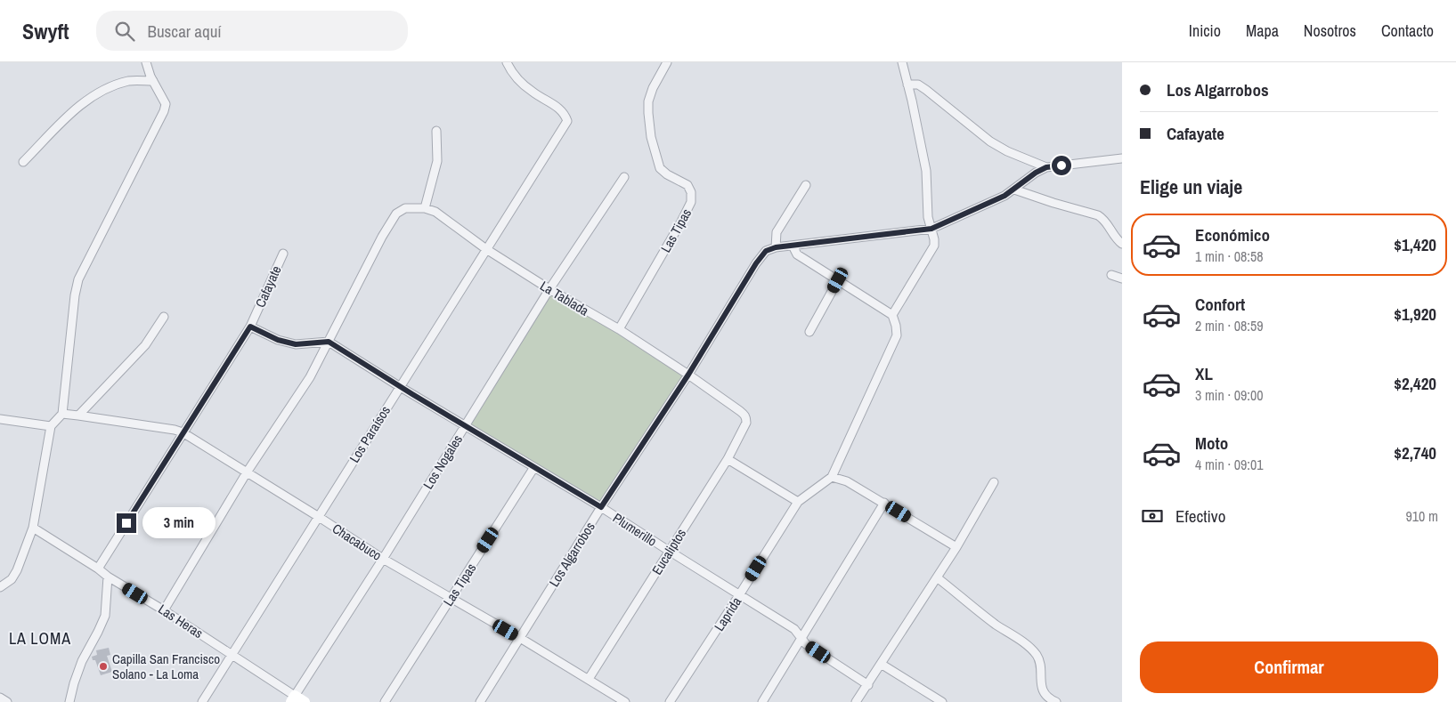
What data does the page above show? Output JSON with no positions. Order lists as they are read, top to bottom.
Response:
{
  "streets": {
    "street": [
      "Las Tipas",
      "Cafayate",
      "La Tablada",
      "Los Paraísos",
      "Los Nogales",
      "Plumerillo",
      "Chacabuco",
      "Eucaliptos",
      "Los Algarrobos",
      "Laprida",
      "Las Heras"
    ]
  },
  "crossings": [
    ["Las Tipas", "La Tablada"],
    ["Las Tipas", "Plumerillo"],
    ["Las Tipas", "Chacabuco"],
    ["Cafayate", "Chacabuco"],
    ["Cafayate", "Las Heras"],
    ["La Tablada", "Los Paraísos"],
    ["La Tablada", "Los Nogales"],
    ["La Tablada", "Eucaliptos"],
    ["La Tablada", "Los Algarrobos"],
    ["Los Paraísos", "Plumerillo"],
    ["Los Paraísos", "Chacabuco"],
    ["Los Paraísos", "Las Heras"],
    ["Los Nogales", "Plumerillo"],
    ["Los Nogales", "Chacabuco"],
    ["Los Nogales", "Las Heras"],
    ["Plumerillo", "Eucaliptos"],
    ["Plumerillo", "Los Algarrobos"],
    ["Plumerillo", "Laprida"],
    ["Chacabuco", "Eucaliptos"],
    ["Chacabuco", "Los Algarrobos"]
  ],
  "districts": ["LA LOMA"],
  "places": ["Capilla San Francisco Solano - La Loma"],
  "page": {
    "header": "Swyft",
    "search": "Buscar aquí",
    "nav": [
      "Inicio",
      "Mapa",
      "Nosotros",
      "Contacto"
    ],
    "banner": ["Los Algarrobos", "Cafayate"],
    "heading": "Elige un viaje",
    "list": [
      {
        "name": "Económico",
        "note": "1 min · 08:58",
        "value": "$1,420"
      },
      {
        "name": "Confort",
        "note": "2 min · 08:59",
        "value": "$1,920"
      },
      {
        "name": "XL",
        "note": "3 min · 09:00",
        "value": "$2,420"
      },
      {
        "name": "Moto",
        "note": "4 min · 09:01",
        "value": "$2,740"
      }
    ],
    "pay": ["Efectivo", "910 m"],
    "bubble": "3 min",
    "buttons": "Confirmar"
  }
}
